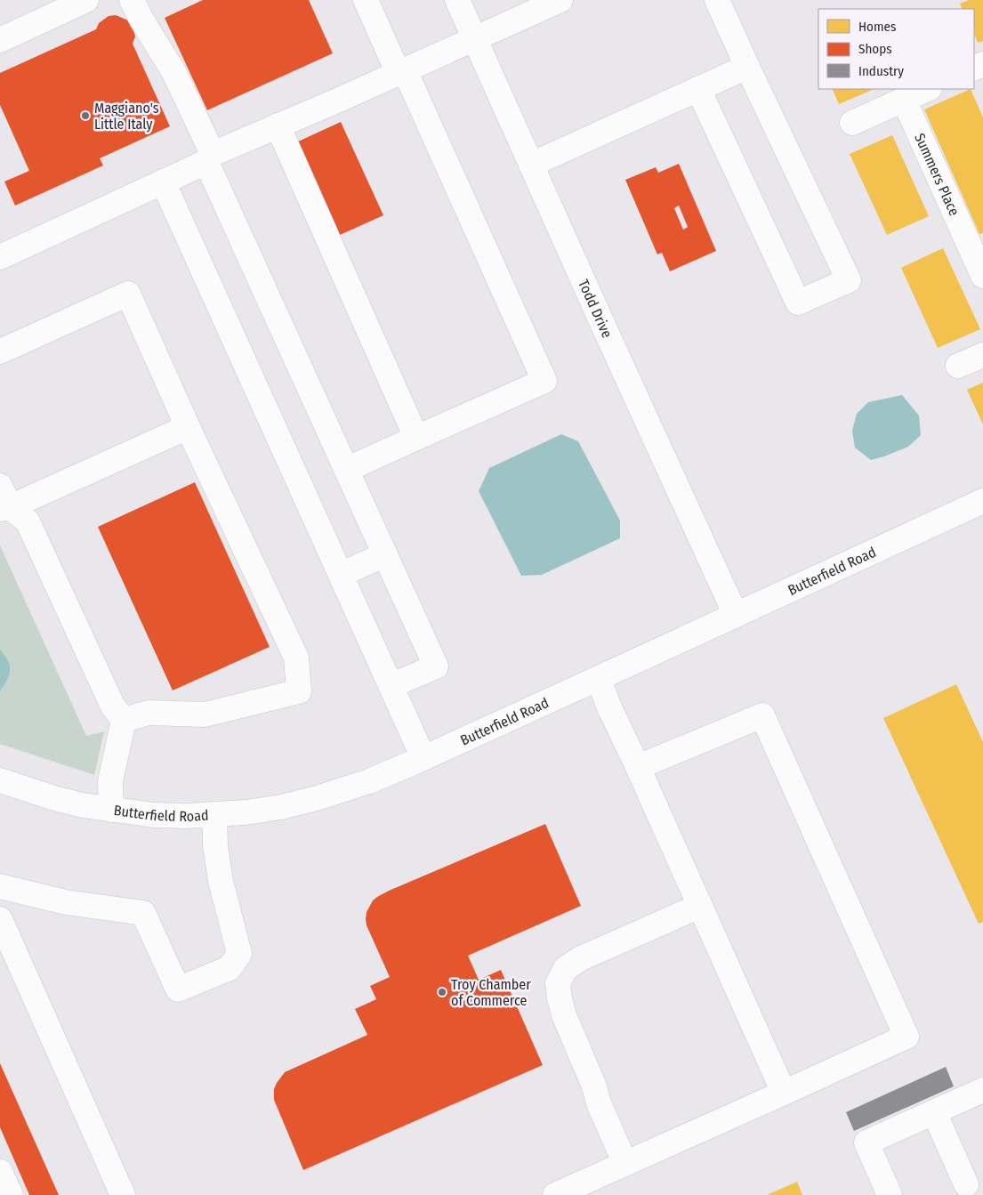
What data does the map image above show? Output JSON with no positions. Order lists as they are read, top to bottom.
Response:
{
  "streets": {
    "street": ["Summers Place", "Todd Drive", "Butterfield Road"]
  },
  "crossings": [
    ["Todd Drive", "Butterfield Road"]
  ],
  "places": ["Maggiano's Little Italy", "Troy Chamber of Commerce"],
  "legend": ["Homes", "Shops", "Industry"]
}
